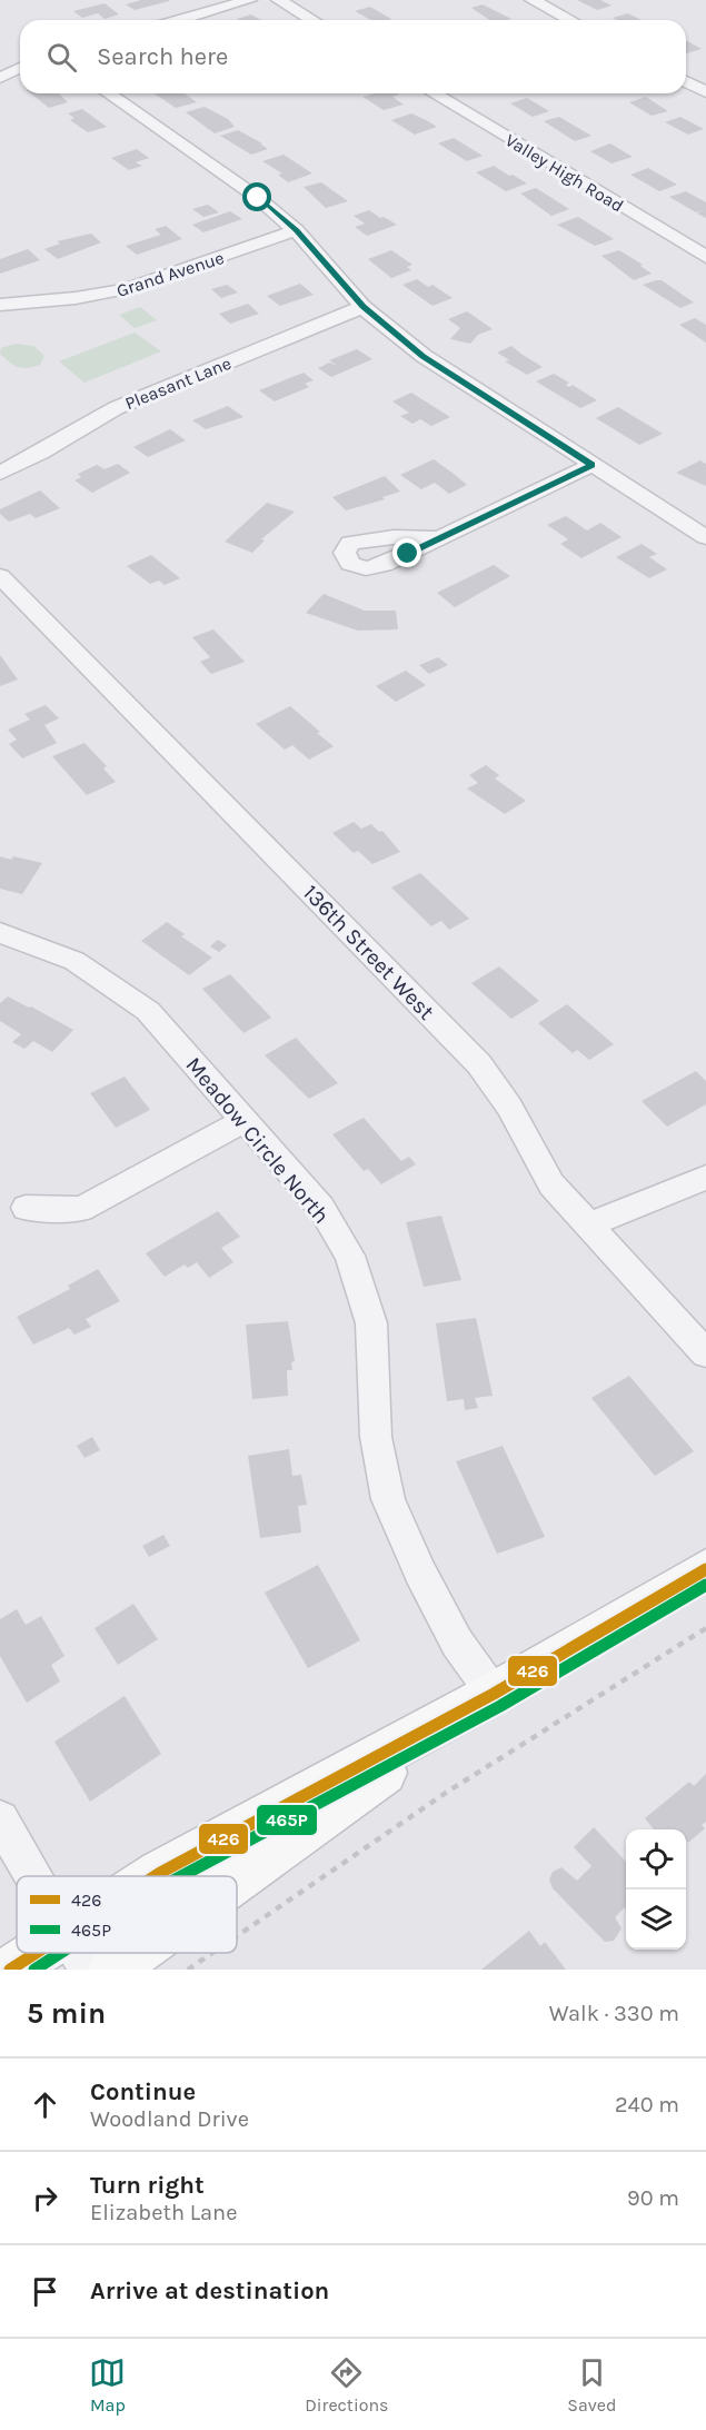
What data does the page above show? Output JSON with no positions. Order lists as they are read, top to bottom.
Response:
{
  "streets": {
    "street": [
      "Valley High Road",
      "Grand Avenue",
      "Pleasant Lane",
      "136th Street West",
      "Meadow Circle North"
    ]
  },
  "lines": ["transit line 426", "transit line 465P"],
  "legend": ["426", "465P"],
  "page": {
    "search": "Search here",
    "heading": ["5 min", "Walk · 330 m"],
    "list": [
      ["Continue", "Woodland Drive", "240 m"],
      ["Turn right", "Elizabeth Lane", "90 m"],
      "Arrive at destination"
    ],
    "nav": ["Map", "Directions", "Saved"]
  }
}
